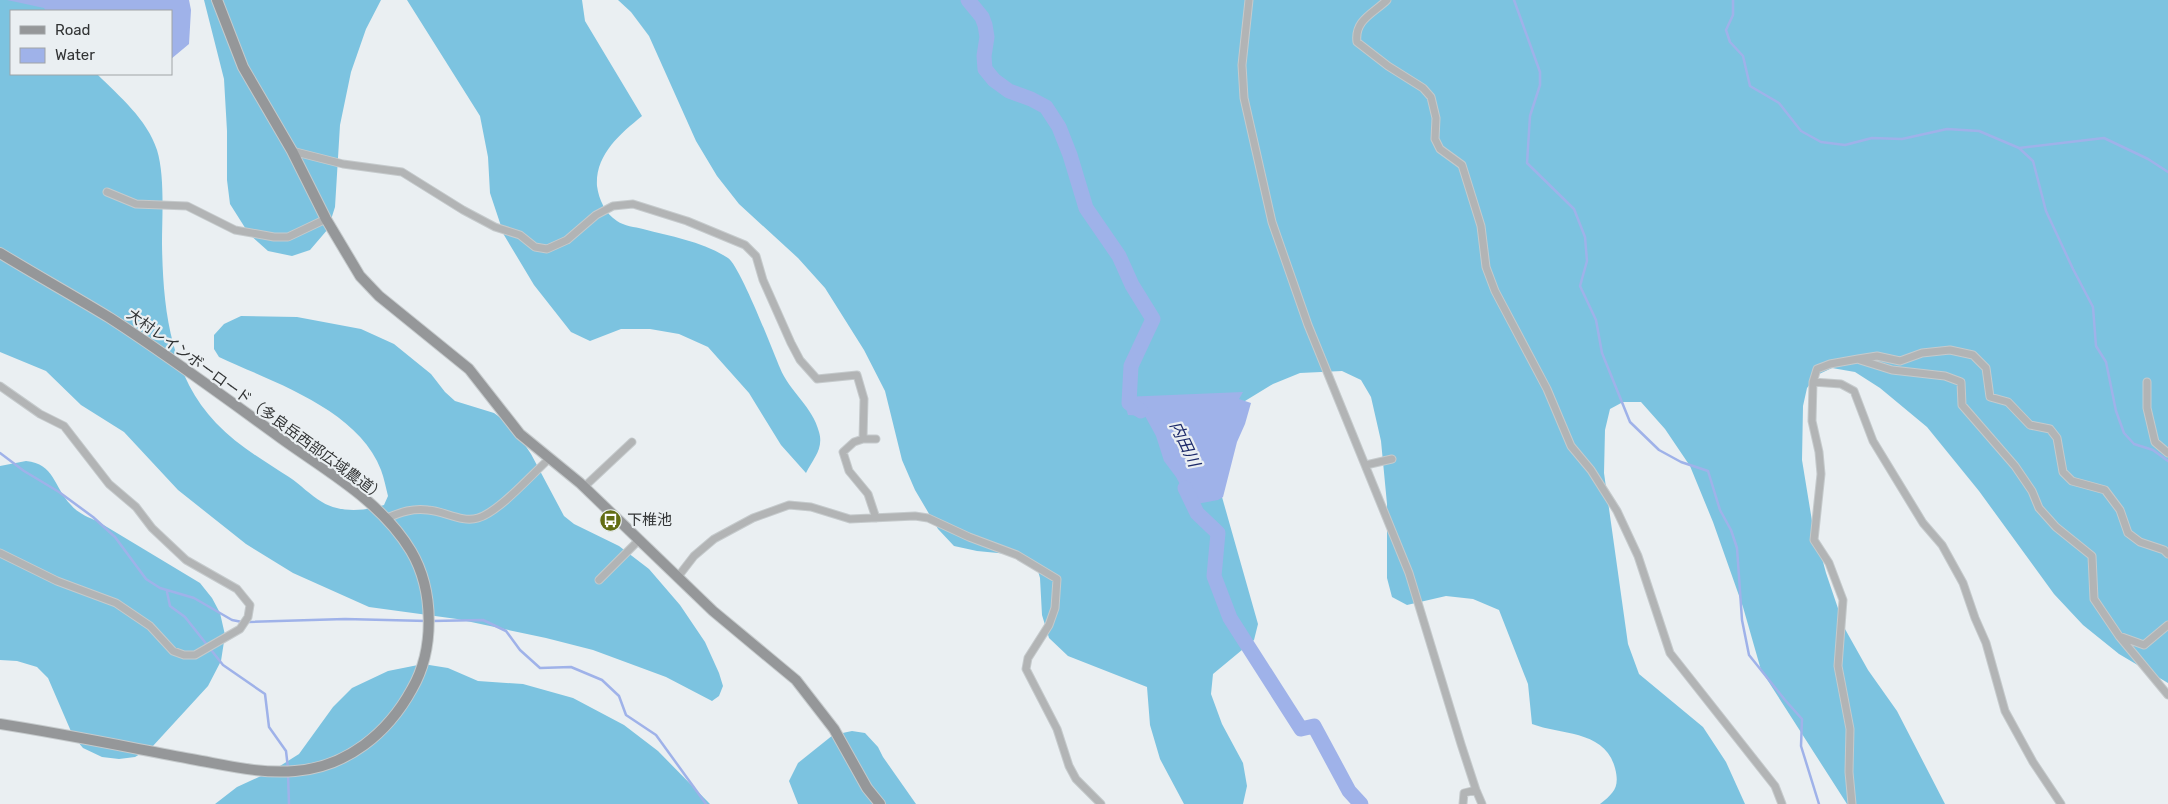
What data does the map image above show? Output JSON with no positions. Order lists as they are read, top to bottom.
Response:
{
  "streets": {
    "street": ["大村レインボーロード（多良岳西部広域農道）"]
  },
  "water": ["内田川"],
  "places": {
    "bus stop": ["下椎池"]
  },
  "legend": ["Road", "Water"]
}
